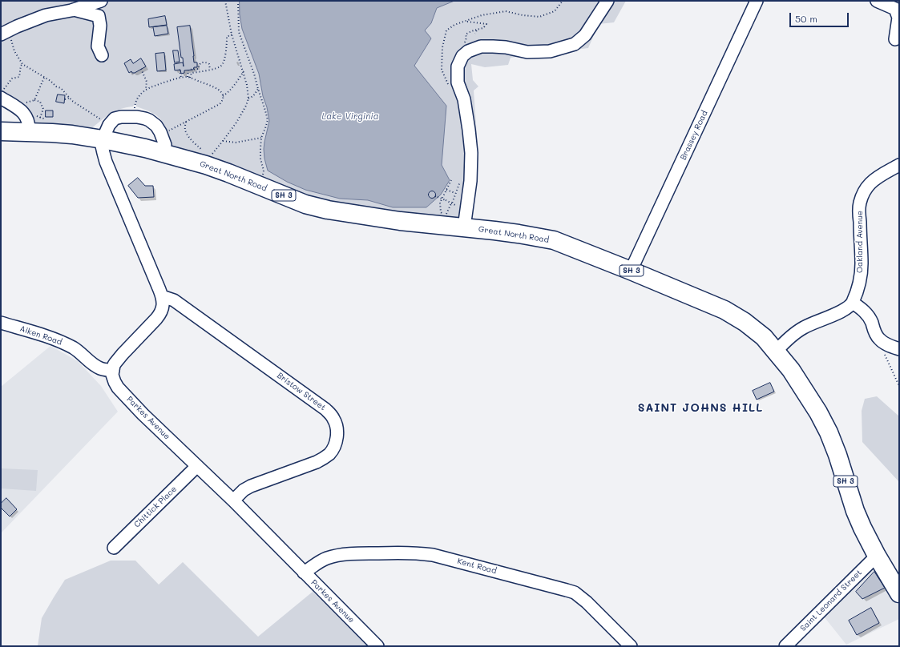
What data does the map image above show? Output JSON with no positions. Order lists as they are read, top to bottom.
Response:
{
  "streets": {
    "highway": ["Great North Road", "SH 3"],
    "street": [
      "Brassey Road",
      "Oakland Avenue",
      "Aiken Road",
      "Bristow Street",
      "Parkes Avenue",
      "Chittick Place",
      "Kent Road",
      "Saint Leonard Street"
    ]
  },
  "crossings": [
    ["Brassey Road", "Great North Road"],
    ["Great North Road", "Saint Leonard Street"],
    ["Aiken Road", "Parkes Avenue"],
    ["Bristow Street", "Parkes Avenue"],
    ["Parkes Avenue", "Chittick Place"],
    ["Parkes Avenue", "Kent Road"]
  ],
  "districts": ["SAINT JOHNS HILL"],
  "water": ["Lake Virginia"],
  "scale_bar": "50 m"
}
